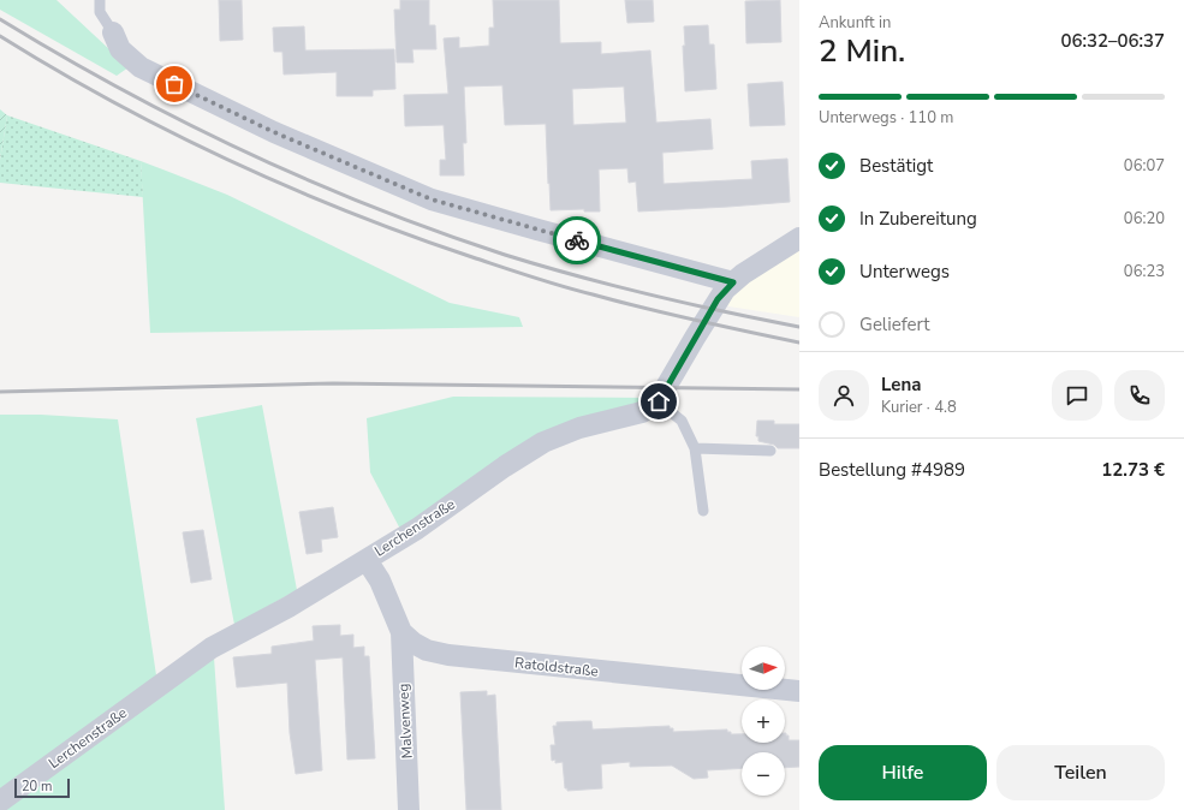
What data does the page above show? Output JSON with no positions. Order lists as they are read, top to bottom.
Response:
{
  "streets": {
    "street": ["Lerchenstraße", "Ratoldstraße", "Malvenweg"]
  },
  "crossings": [
    ["Lerchenstraße", "Ratoldstraße"],
    ["Ratoldstraße", "Malvenweg"]
  ],
  "scale_bar": "20 m",
  "north": "right",
  "page": {
    "heading": ["2 Min.", "Ankunft in", "06:32–06:37"],
    "panel": [
      "Lena",
      "Kurier · 4.8",
      "Bestellung #4989",
      "12.73 €"
    ],
    "bar": "Unterwegs · 110 m",
    "list": [
      ["Bestätigt", "06:07"],
      ["In Zubereitung", "06:20"],
      ["Unterwegs", "06:23"],
      "Geliefert"
    ],
    "map_buttons": ["+", "−"],
    "buttons": ["Hilfe", "Teilen"],
    "scale": "20 m"
  }
}
